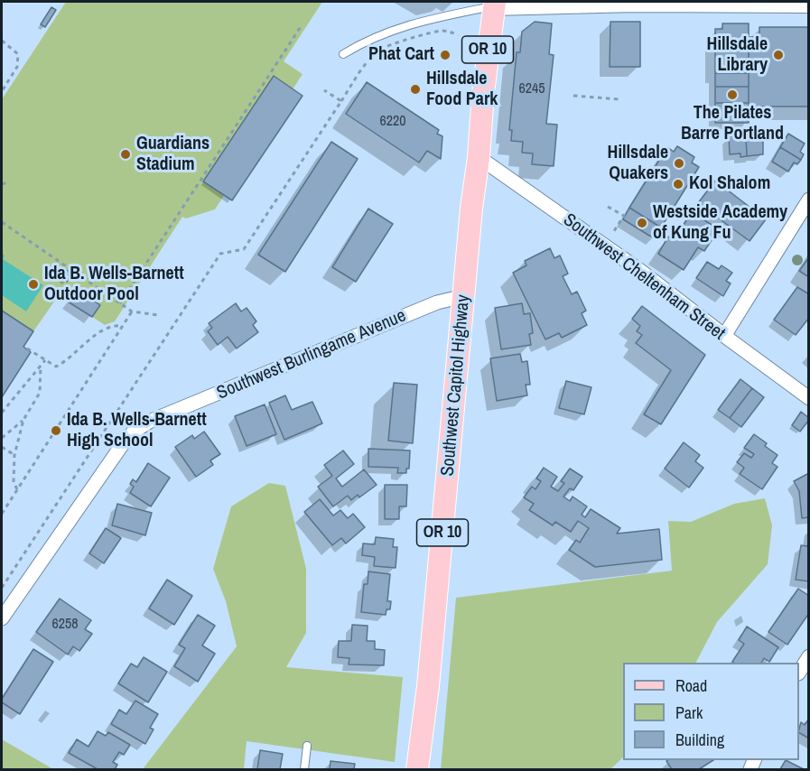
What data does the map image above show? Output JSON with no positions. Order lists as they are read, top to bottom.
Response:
{
  "streets": {
    "main road": ["OR 10", "Southwest Capitol Highway"],
    "street": ["Southwest Cheltenham Street", "Southwest Burlingame Avenue"]
  },
  "crossings": [
    ["Southwest Cheltenham Street", "Southwest Capitol Highway"],
    ["Southwest Burlingame Avenue", "Southwest Capitol Highway"]
  ],
  "places": [
    "Phat Cart",
    "Hillsdale Library",
    "Hillsdale Food Park",
    "The Pilates Barre Portland",
    "Guardians Stadium",
    "Hillsdale Quakers",
    "Kol Shalom",
    "Westside Academy of Kung Fu",
    "Ida B. Wells-Barnett Outdoor Pool",
    "Ida B. Wells-Barnett High School"
  ],
  "house_numbers": ["6245", "6220", "6258"],
  "legend": ["Road", "Park", "Building"]
}
